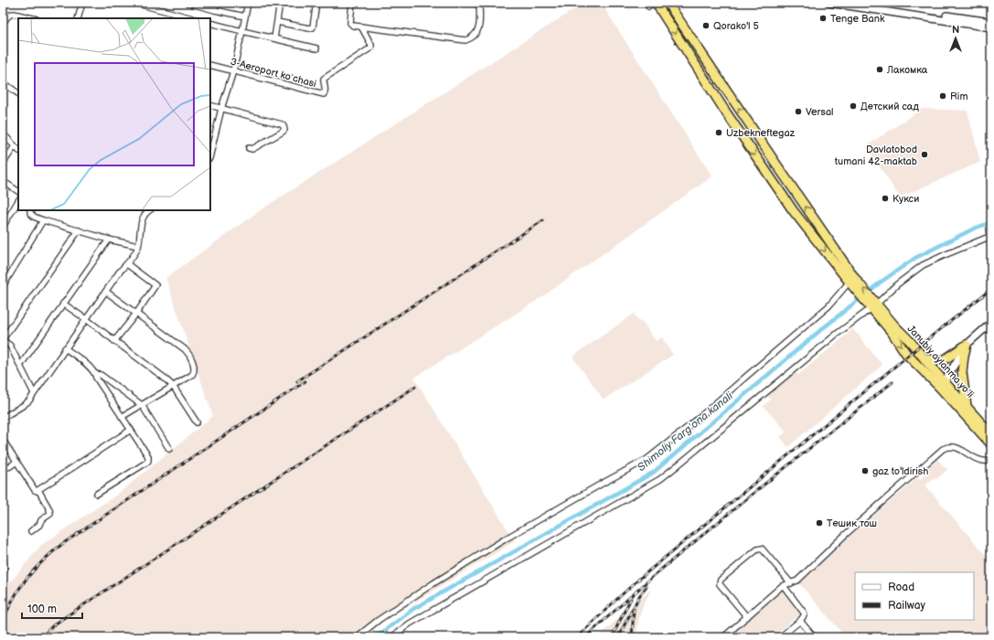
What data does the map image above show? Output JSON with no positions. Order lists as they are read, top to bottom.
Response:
{
  "streets": {
    "highway": ["Janubiy aylanma yoʻli"],
    "street": ["3-Aeroport koʻchasi"]
  },
  "water": ["Shimoliy Fargʻona kanali"],
  "places": [
    "Tenge Bank",
    "Qorako'l 5",
    "Лакомка",
    "Rim",
    "Детский сад",
    "Versal",
    "Uzbekneftegaz",
    "Davlatobod tumani 42-maktab",
    "Кукси",
    "gaz to'ldirish",
    "Тешик тош"
  ],
  "legend": ["Road", "Railway"],
  "scale_bar": "100 m",
  "north": "top"
}
